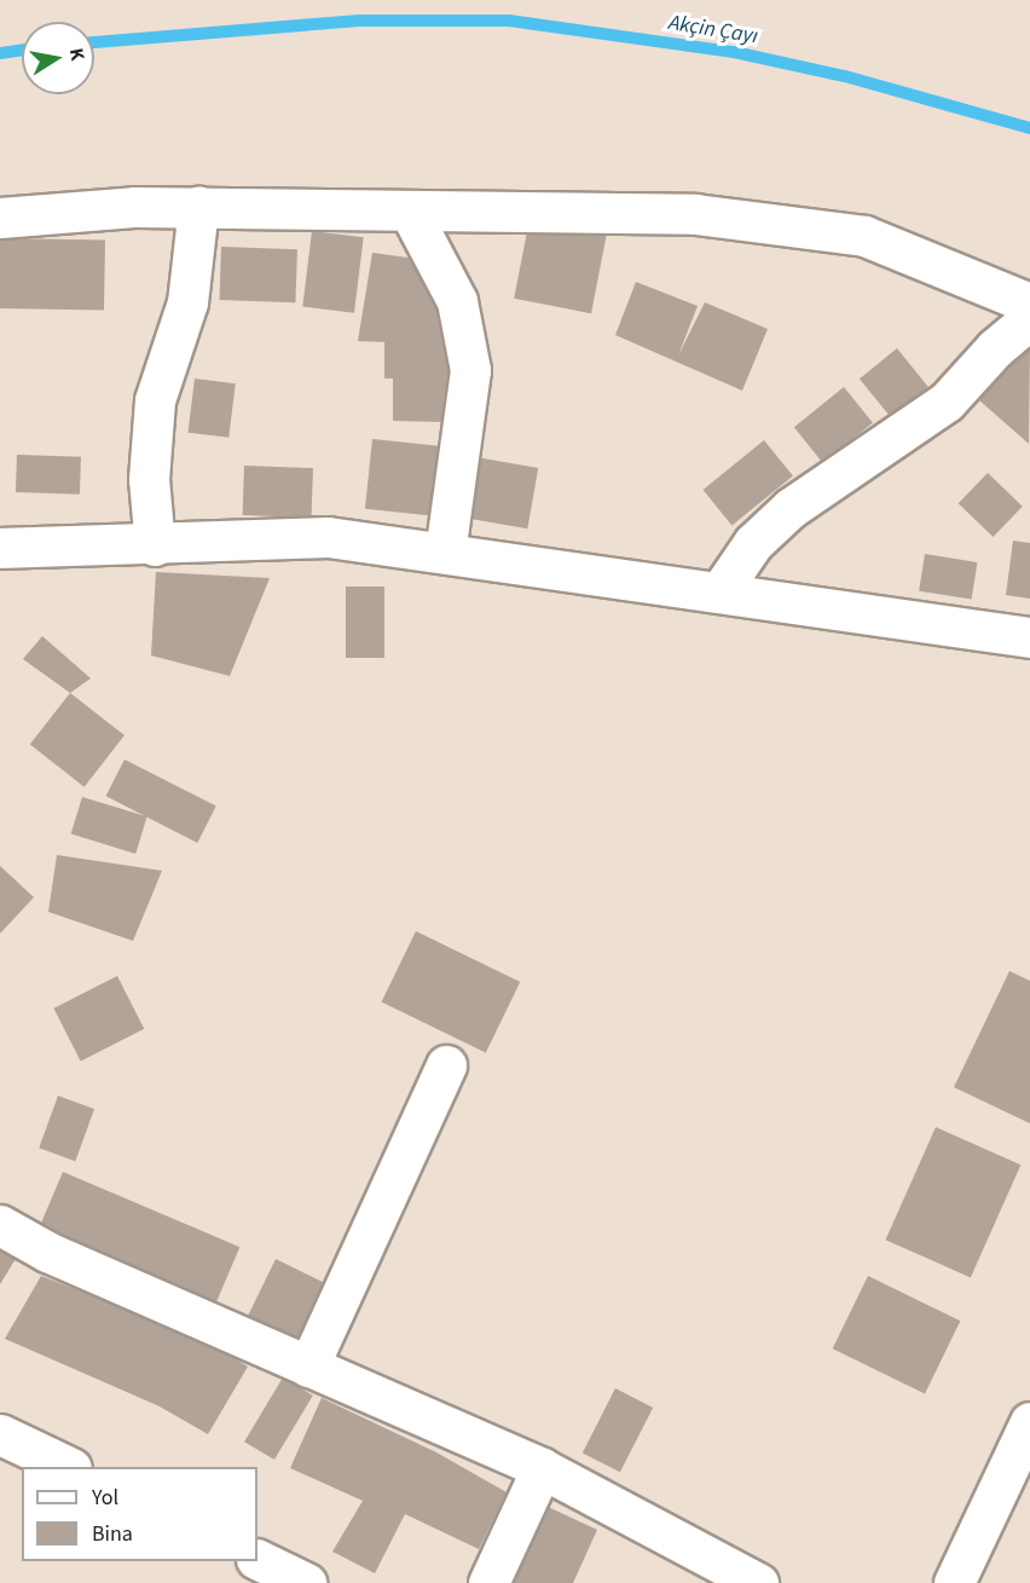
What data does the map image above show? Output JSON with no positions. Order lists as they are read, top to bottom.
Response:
{
  "water": ["Akçin Çayı"],
  "legend": ["Yol", "Bina"],
  "north": "right"
}
